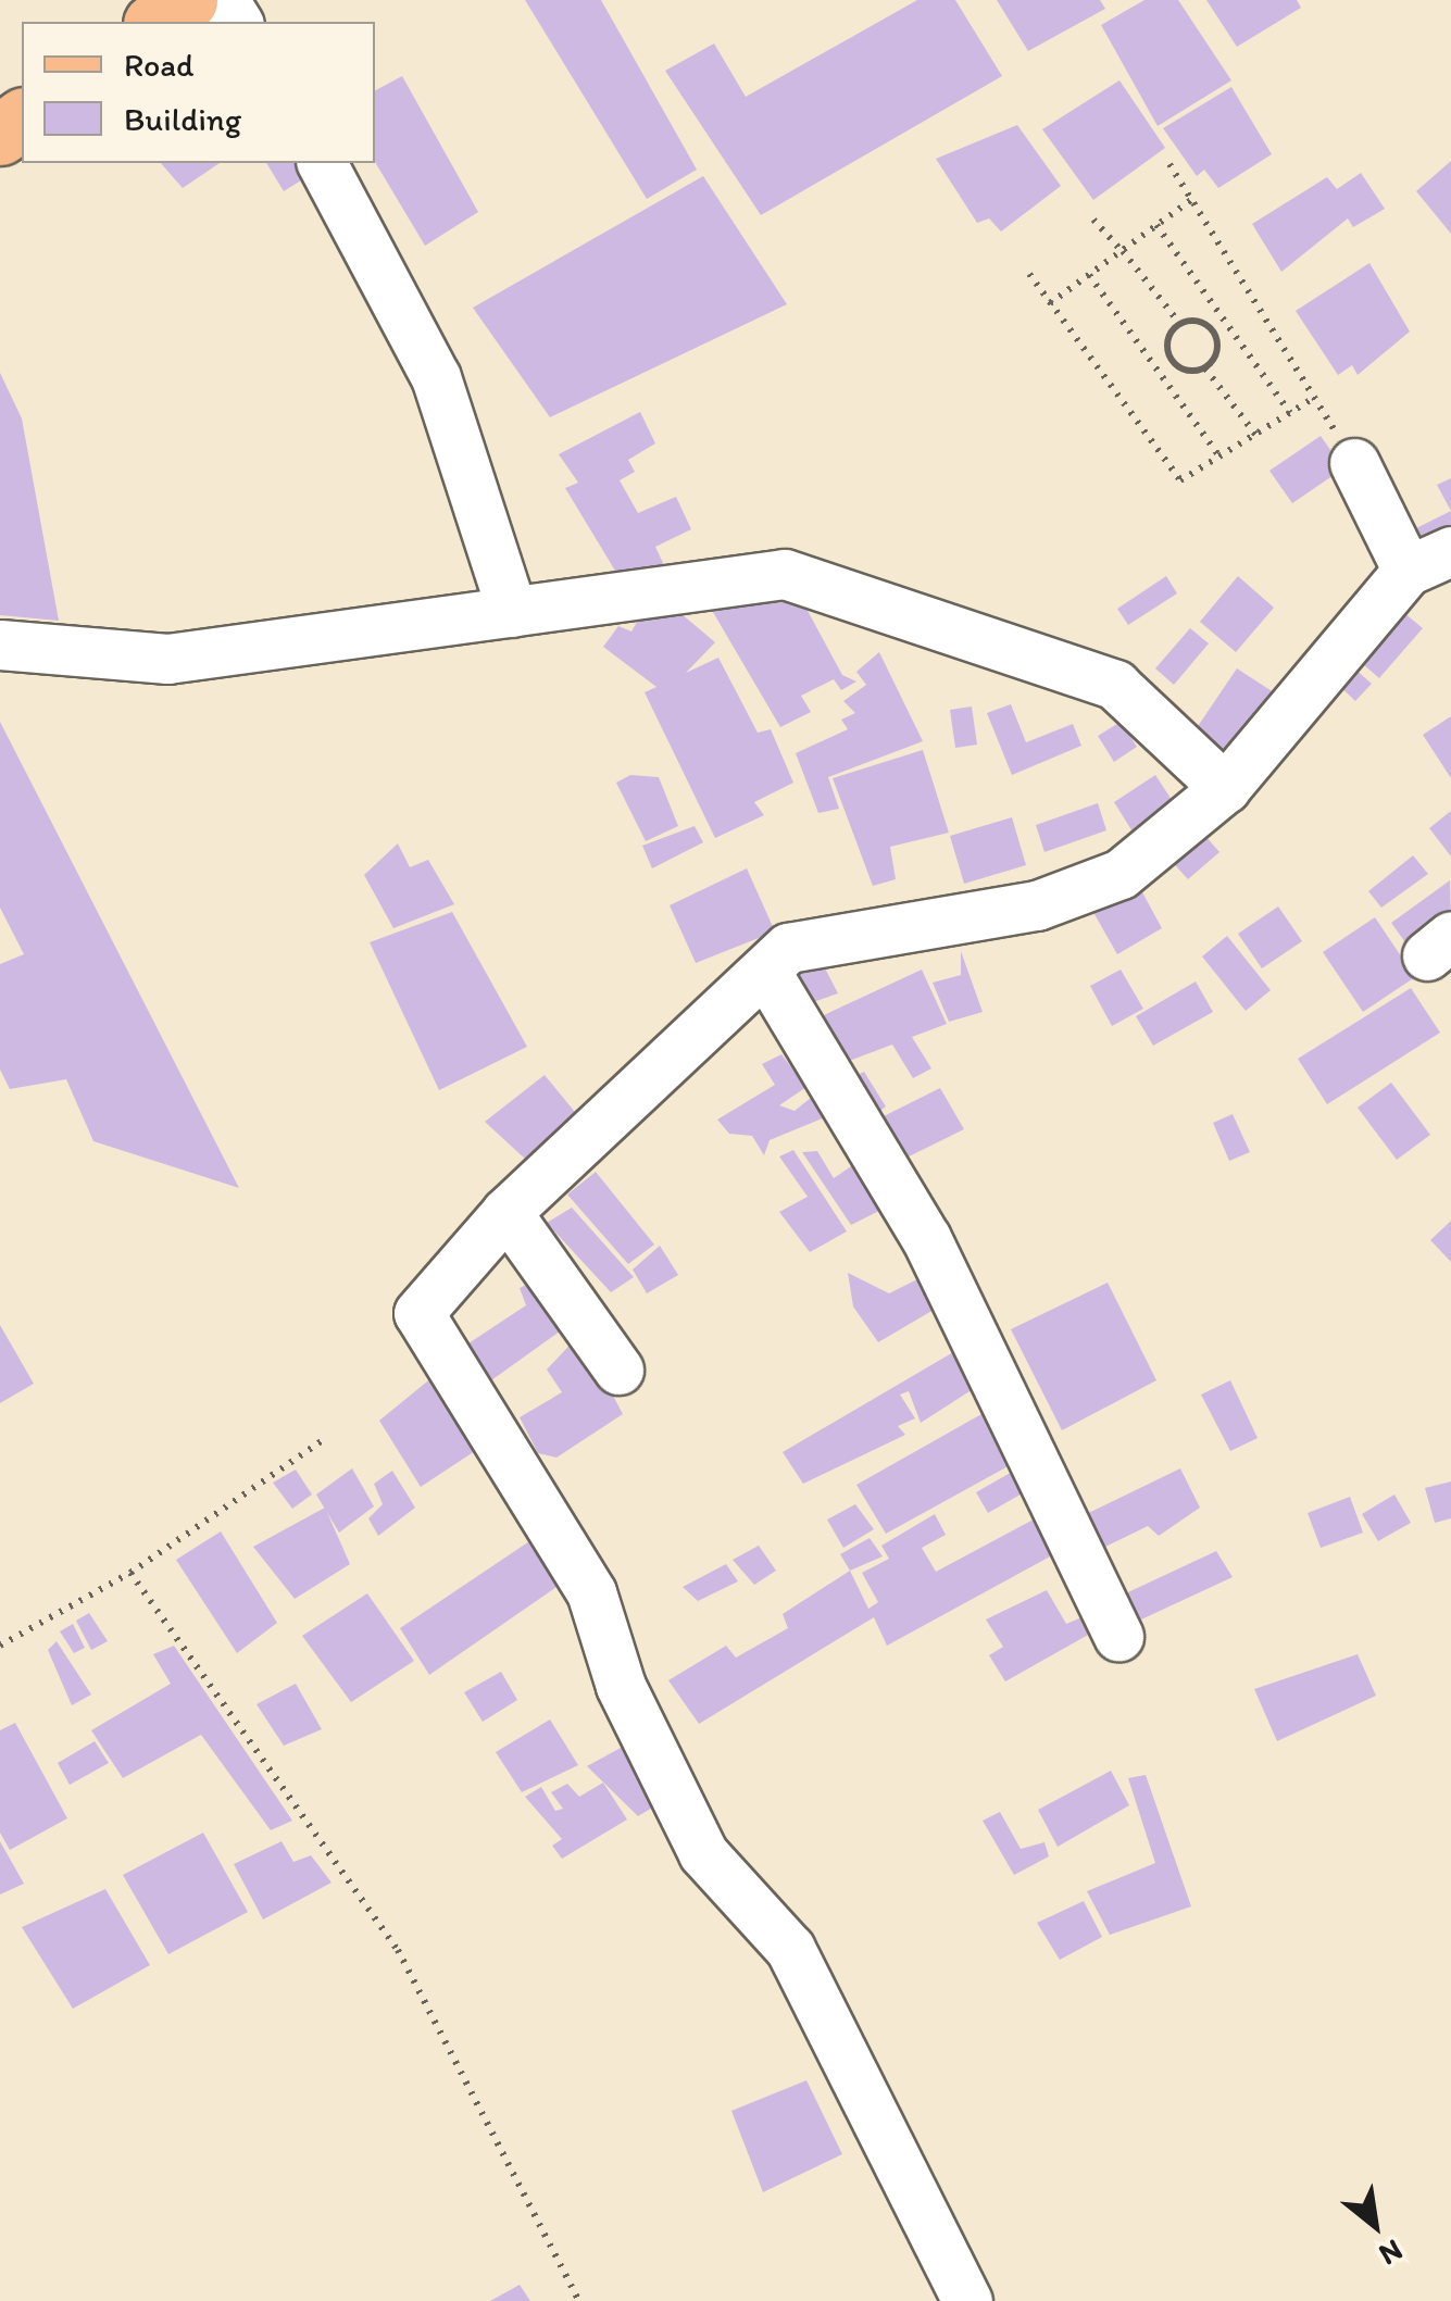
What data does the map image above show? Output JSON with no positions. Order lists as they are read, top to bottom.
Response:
{
  "legend": ["Road", "Building"],
  "north": "bottom right"
}
